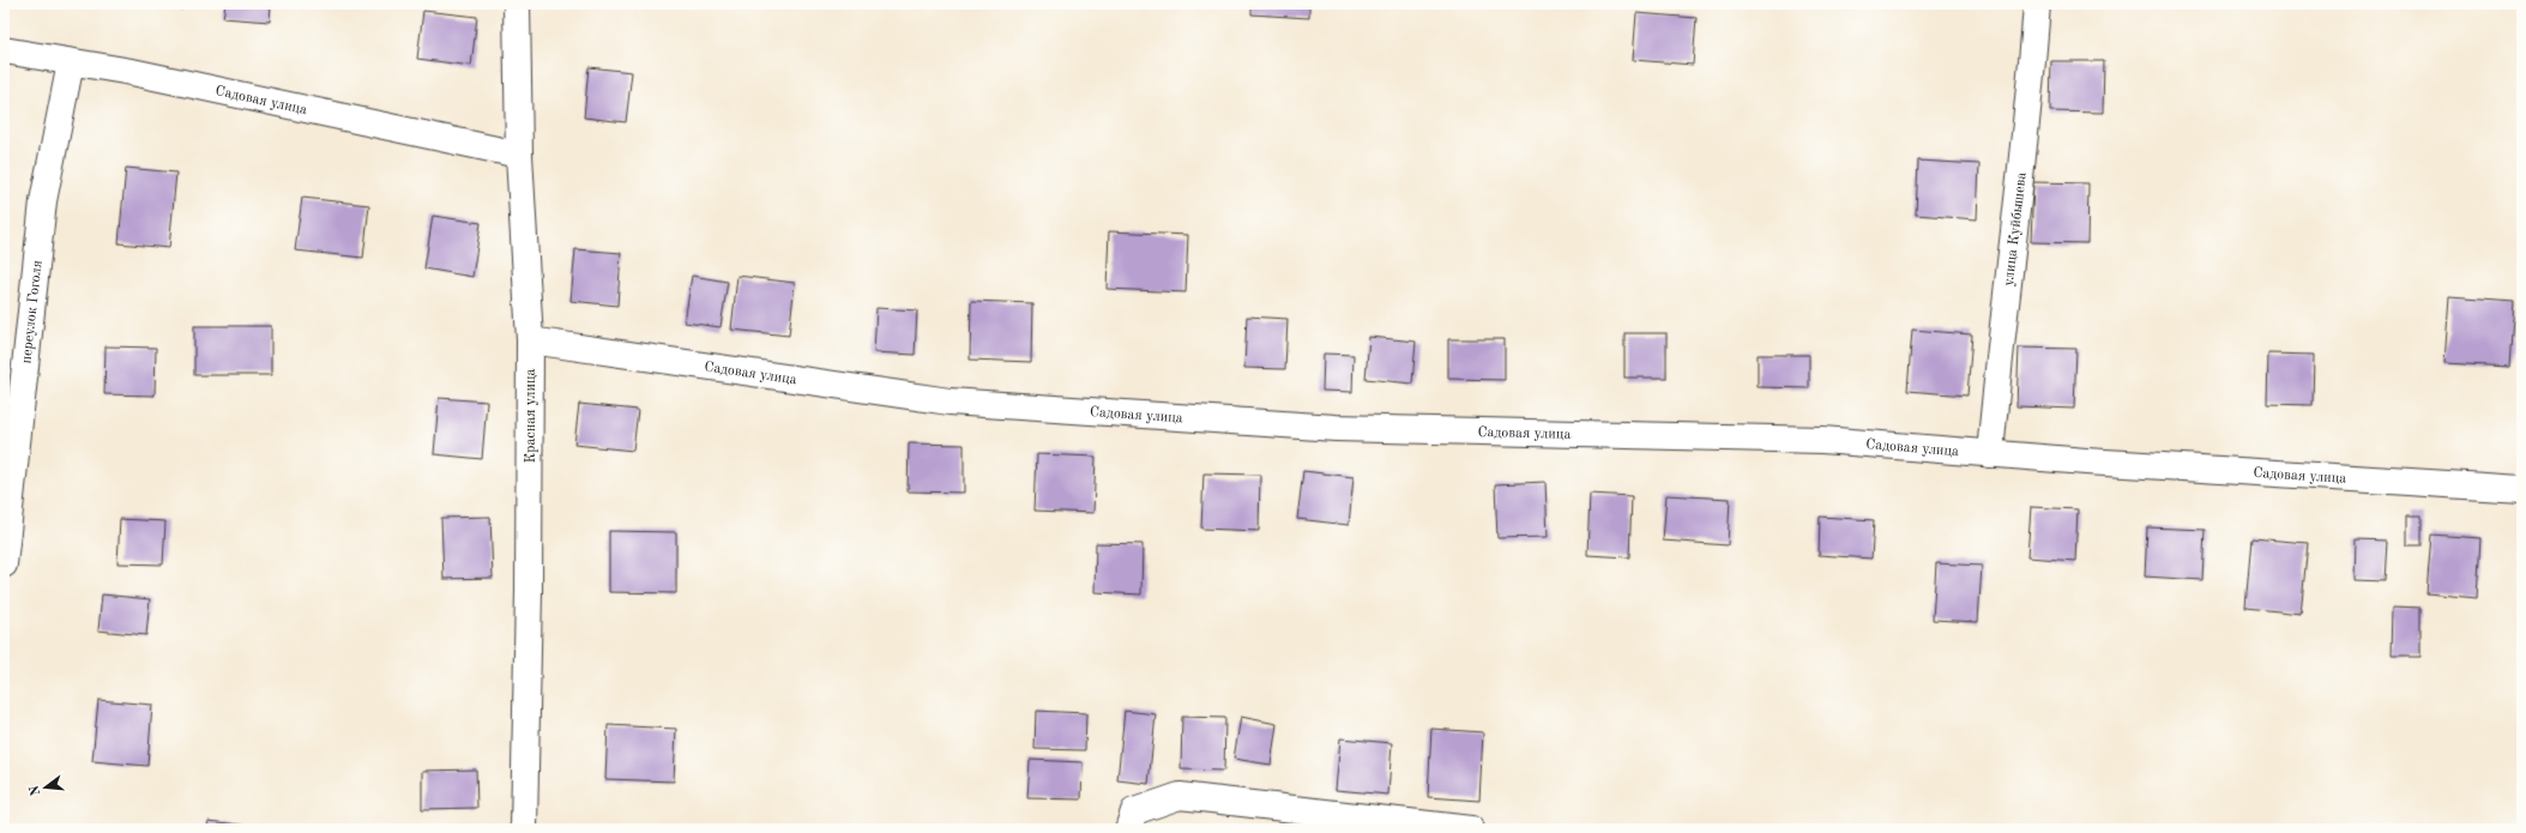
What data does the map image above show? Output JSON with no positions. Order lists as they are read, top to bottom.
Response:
{
  "streets": {
    "street": [
      "Садовая улица",
      "улица Куйбышева",
      "переулок Гоголя",
      "Красная улица"
    ]
  },
  "crossings": [
    ["Садовая улица", "улица Куйбышева"],
    ["Садовая улица", "переулок Гоголя"],
    ["Садовая улица", "Красная улица"]
  ],
  "north": "left"
}
